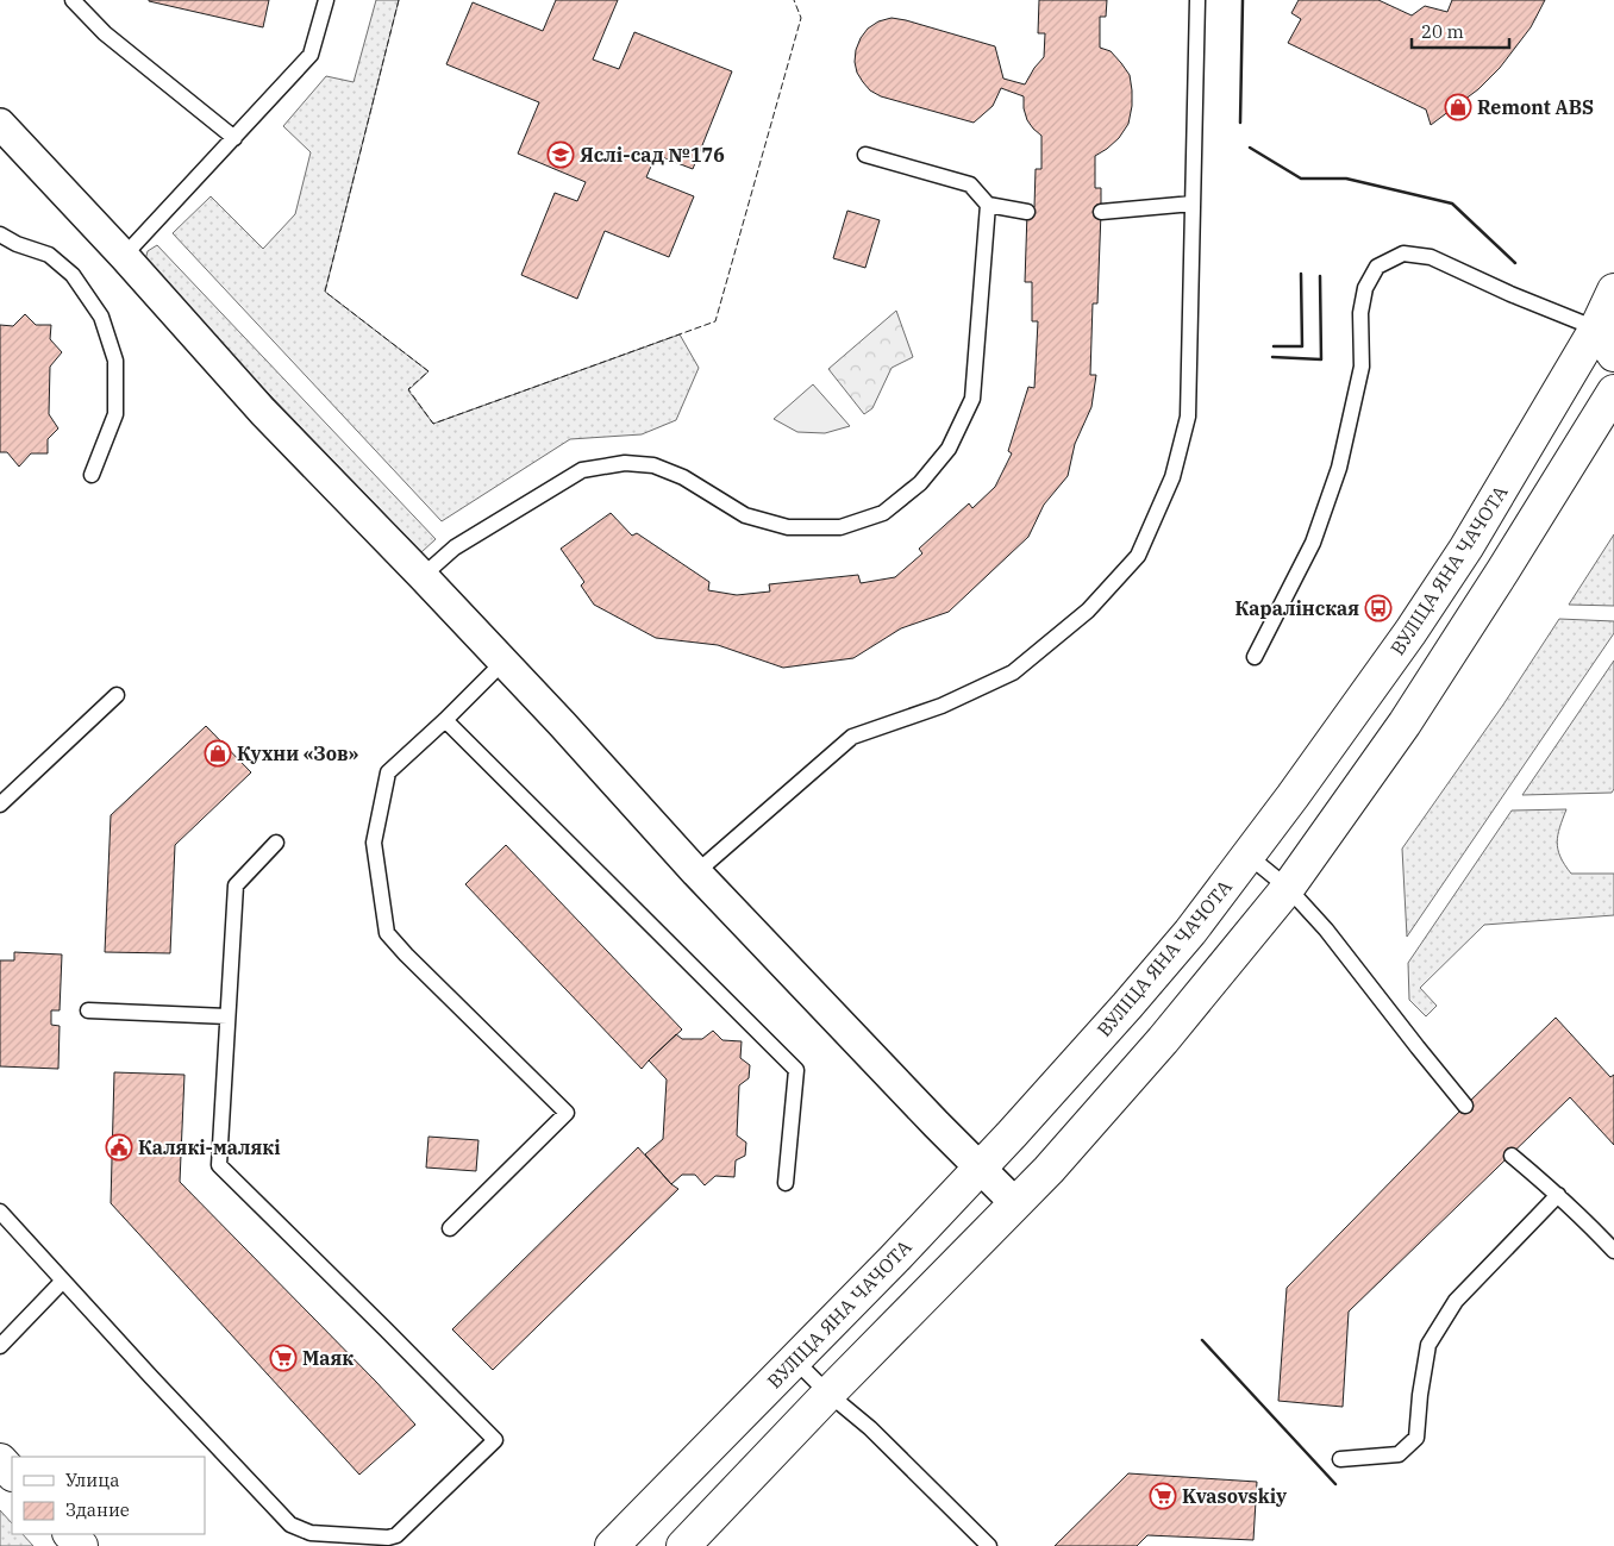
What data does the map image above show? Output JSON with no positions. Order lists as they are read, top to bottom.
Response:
{
  "streets": {
    "main road": ["ВУЛІЦА ЯНА ЧАЧОТА"]
  },
  "places": {
    "shop": ["Remont ABS", "Кухни «Зов»"],
    "school or university": ["Яслі-сад №176"],
    "bus stop": ["Каралінская"],
    "public building": ["Калякі-малякі"],
    "supermarket": ["Маяк", "Kvasovskiy"]
  },
  "legend": ["Улица", "Здание"],
  "scale_bar": "20 m"
}
